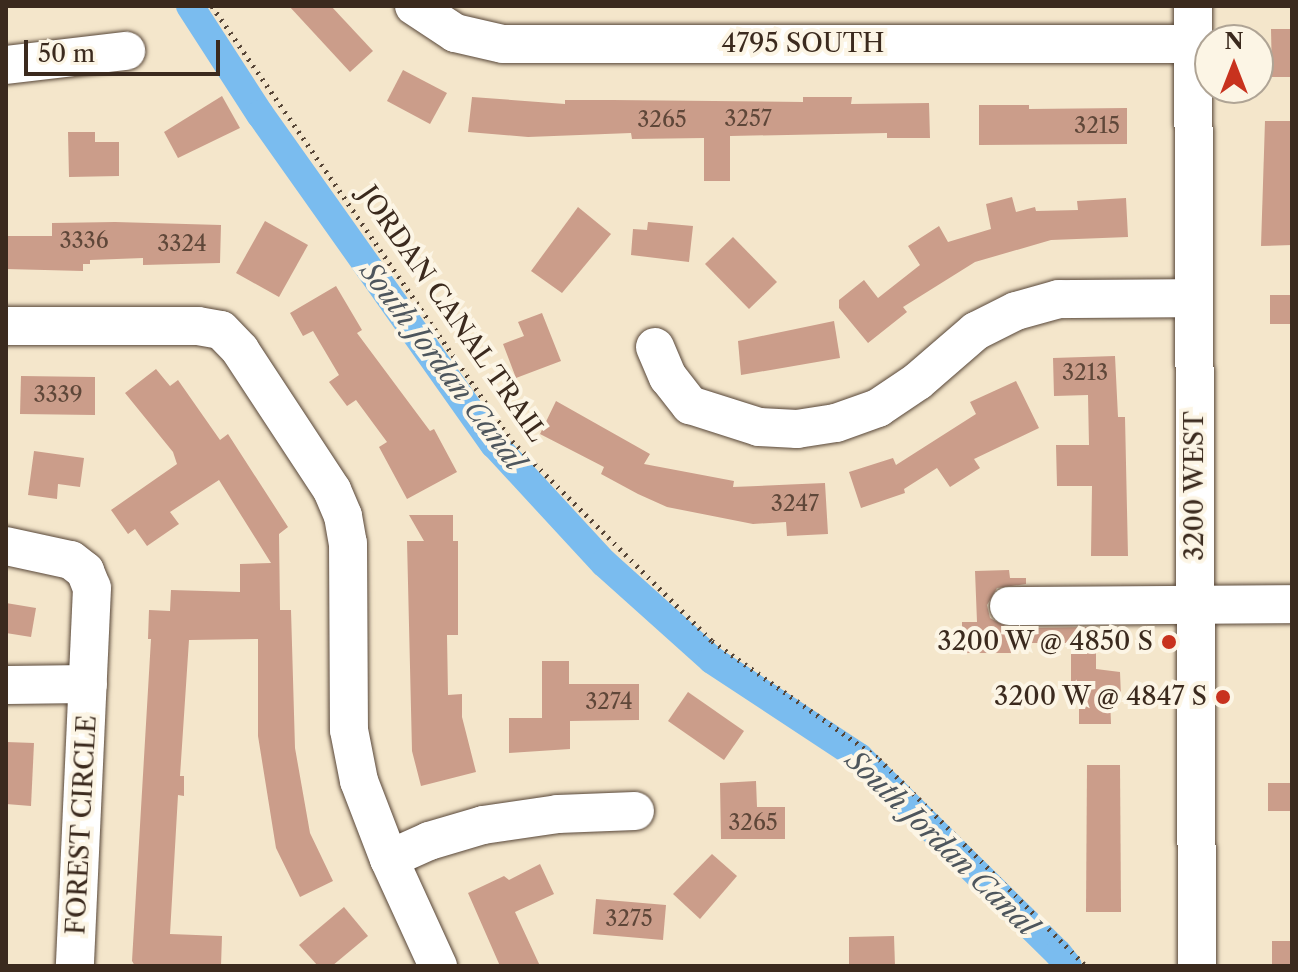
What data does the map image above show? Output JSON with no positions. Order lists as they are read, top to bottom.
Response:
{
  "streets": {
    "street": ["4795 SOUTH", "3200 WEST", "FOREST CIRCLE"],
    "path": ["JORDAN CANAL TRAIL"]
  },
  "crossings": [
    ["4795 SOUTH", "3200 WEST"]
  ],
  "water": ["South Jordan Canal"],
  "places": ["3200 W @ 4850 S", "3200 W @ 4847 S"],
  "house_numbers": [
    "3257",
    "3265",
    "3215",
    "3336",
    "3324",
    "3213",
    "3339",
    "3247",
    "3274",
    "3265",
    "3275"
  ],
  "scale_bar": "50 m",
  "north": "top"
}
